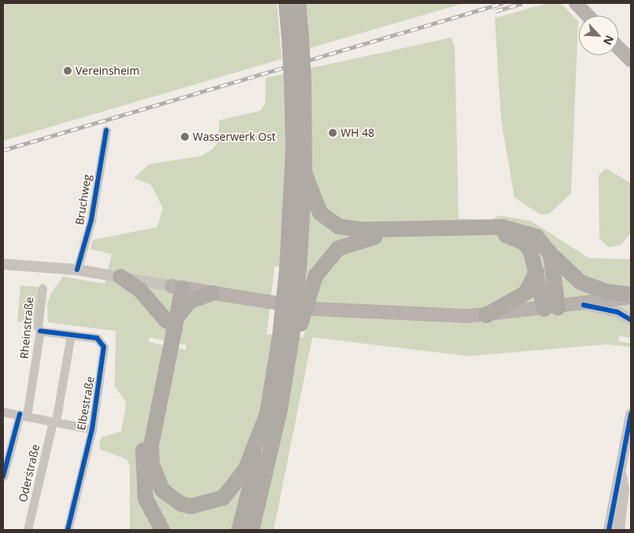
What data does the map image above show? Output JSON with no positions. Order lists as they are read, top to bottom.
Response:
{
  "streets": {
    "street": [
      "Bruchweg",
      "Rheinstraße",
      "Elbestraße",
      "Oderstraße"
    ]
  },
  "crossings": [
    ["Rheinstraße", "Elbestraße"],
    ["Elbestraße", "Oderstraße"]
  ],
  "places": ["Vereinsheim", "WH 48", "Wasserwerk Ost"],
  "north": "bottom right"
}
